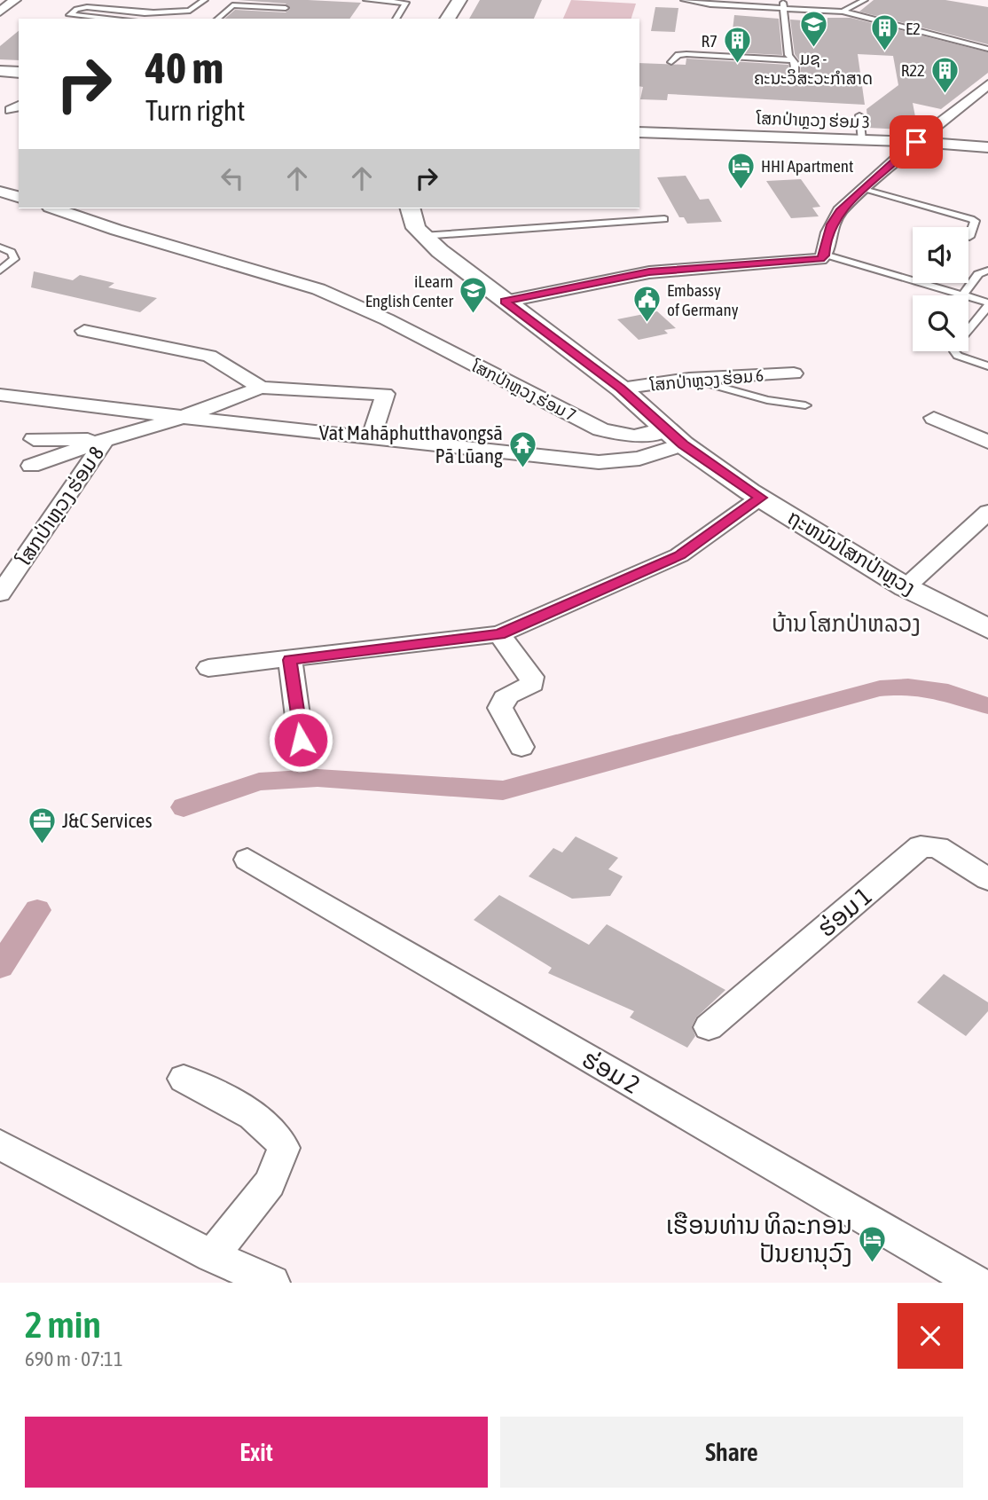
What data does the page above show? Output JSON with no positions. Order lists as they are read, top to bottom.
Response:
{
  "streets": {
    "street": [
      "ໂສກປ່າຫຼວງ ຮ່ອມ 3",
      "ໂສກປ່າຫຼວງ ຮ່ອມ 6",
      "ໂສກປ່າຫຼວງ ຮ່ອມ 7",
      "ໂສກປ່າຫຼວງ ຮ່ອມ 8",
      "ຖະຫນົນໂສກປ່າຫຼວງ",
      "ຮ່ອມ 1",
      "ຮ່ອມ 2"
    ]
  },
  "crossings": [
    ["ໂສກປ່າຫຼວງ ຮ່ອມ 6", "ຖະຫນົນໂສກປ່າຫຼວງ"],
    ["ໂສກປ່າຫຼວງ ຮ່ອມ 7", "ໂສກປ່າຫຼວງ ຮ່ອມ 8"],
    ["ໂສກປ່າຫຼວງ ຮ່ອມ 7", "ຖະຫນົນໂສກປ່າຫຼວງ"],
    ["ໂສກປ່າຫຼວງ ຮ່ອມ 8", "ຖະຫນົນໂສກປ່າຫຼວງ"]
  ],
  "districts": ["ບ້ານ ໂສກປ່າຫລວງ"],
  "places": {
    "school or university": ["ມຊ - ຄະນະວິສະວະກຳສາດ", "iLearn English Center"],
    "building": ["E2", "R7", "R22"],
    "hotel": ["HHI Apartment", "ເຮືອນທ່ານ ທິລະກອນ ປັນຍານຸວົງ"],
    "public building": ["Embassy of Germany"],
    "temple": ["Vat Mahāphutthavongsā Pā Lūang"],
    "office": ["J&C Services"]
  },
  "page": {
    "turn": ["40 m", "Turn right"],
    "heading": ["2 min", "690 m · 07:11"],
    "buttons": ["Exit", "Share"]
  }
}
